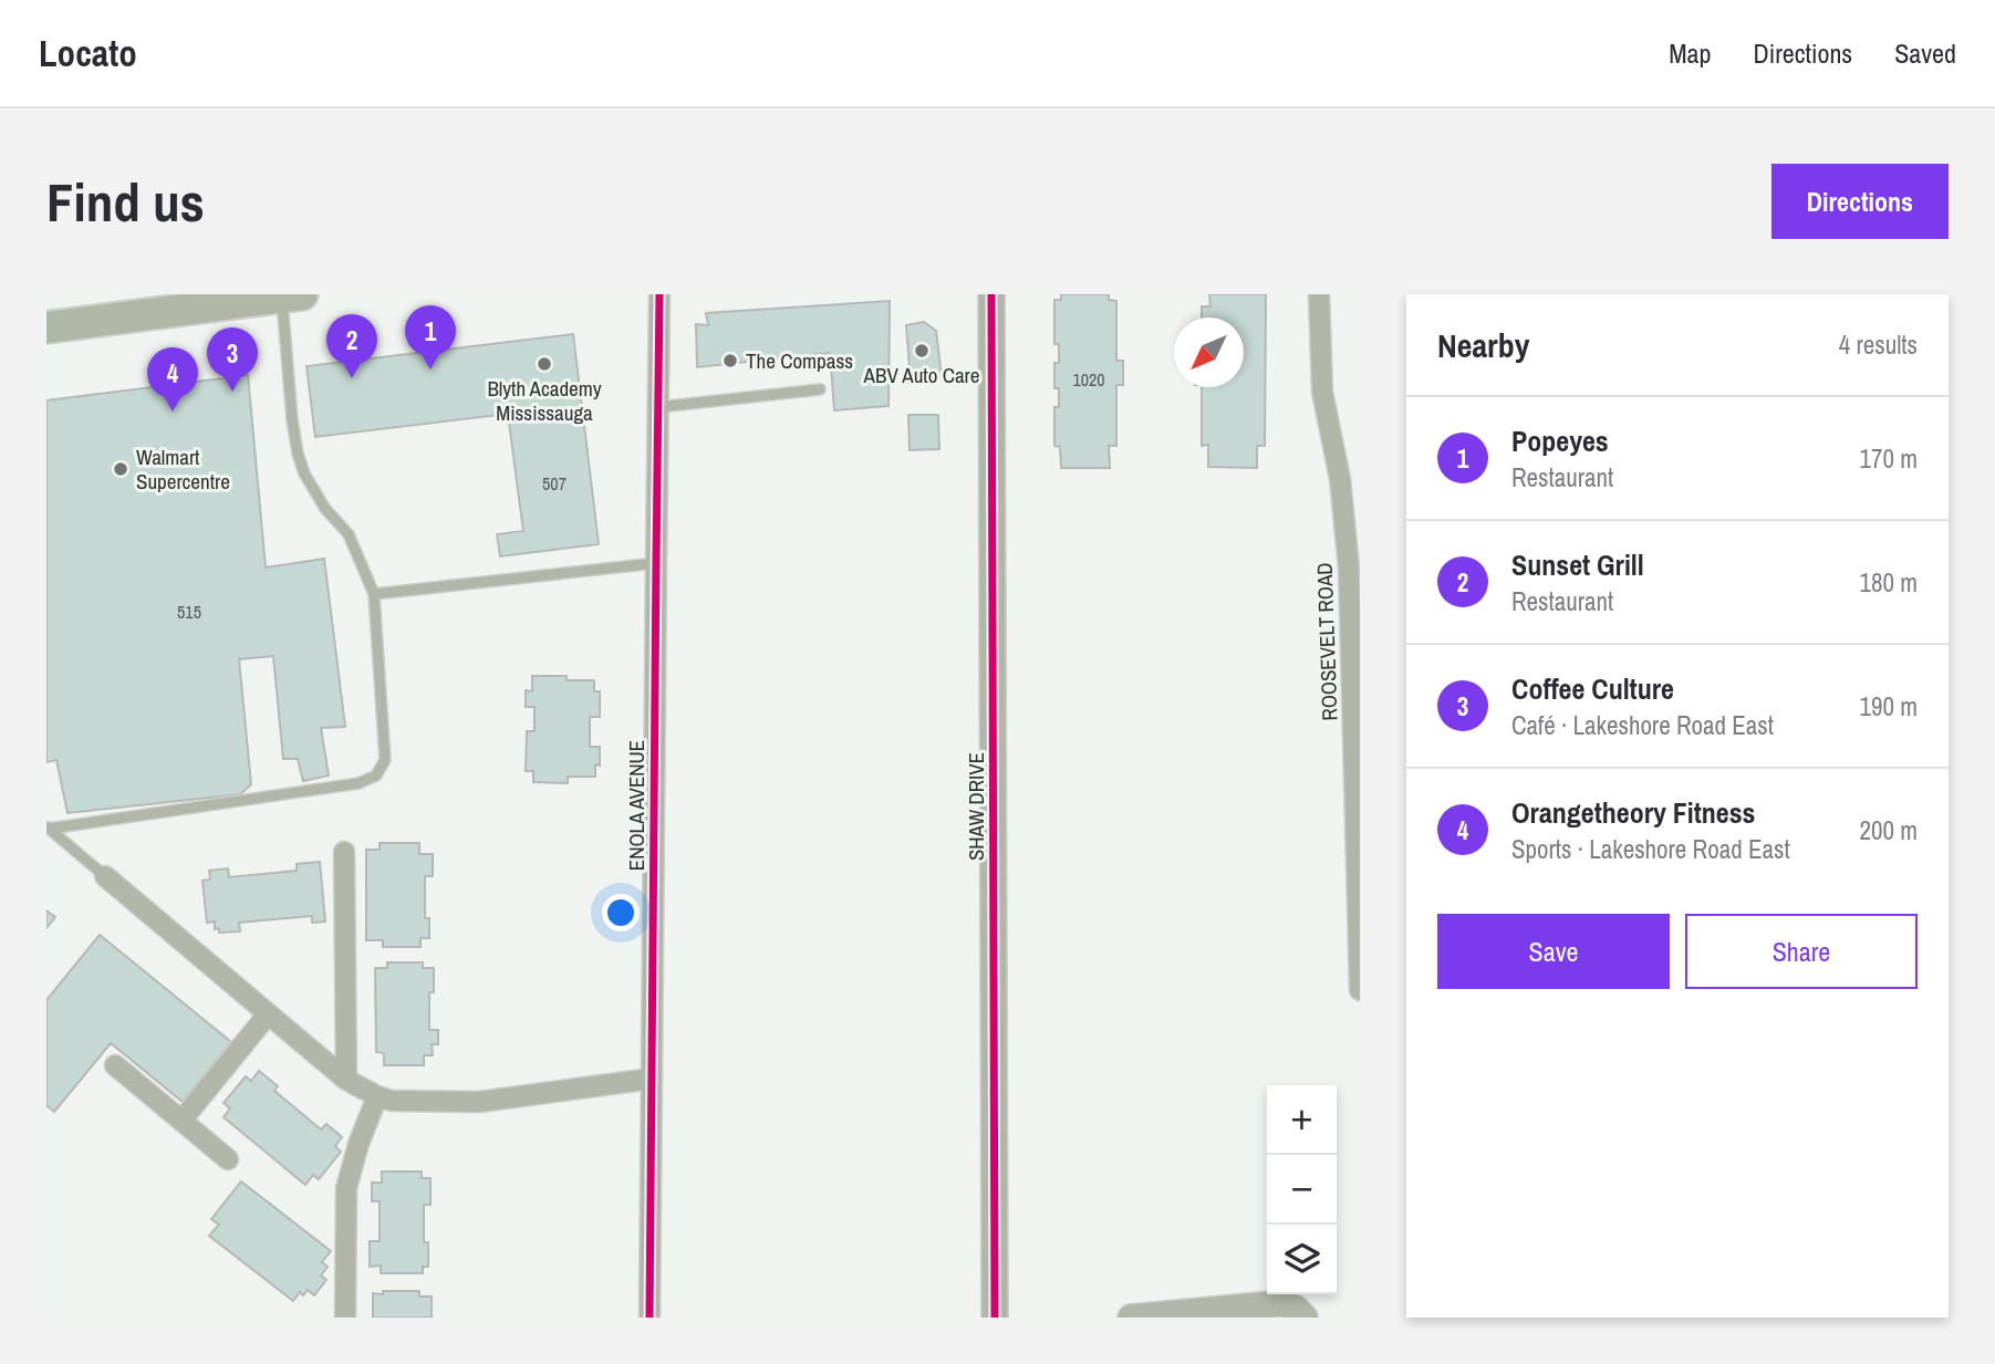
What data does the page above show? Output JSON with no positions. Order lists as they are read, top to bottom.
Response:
{
  "streets": {
    "street": ["ROOSEVELT ROAD", "ENOLA AVENUE", "SHAW DRIVE"]
  },
  "places": [
    "ABV Auto Care",
    "The Compass",
    "Blyth Academy Mississauga",
    "Walmart Supercentre"
  ],
  "house_numbers": ["1020", "507", "515"],
  "north": "bottom left",
  "page": {
    "header": "Locato",
    "nav": ["Map", "Directions", "Saved"],
    "buttons": [
      "Directions",
      ["Save", "Share"]
    ],
    "title": "Find us",
    "heading": ["Nearby", "4 results"],
    "pins": [
      "1",
      "2",
      "3",
      "4"
    ],
    "list": [
      {
        "mark": "1",
        "name": "Popeyes",
        "note": "Restaurant",
        "value": "170 m"
      },
      {
        "mark": "2",
        "name": "Sunset Grill",
        "note": "Restaurant",
        "value": "180 m"
      },
      {
        "mark": "3",
        "name": "Coffee Culture",
        "note": "Café · Lakeshore Road East",
        "value": "190 m"
      },
      {
        "mark": "4",
        "name": "Orangetheory Fitness",
        "note": "Sports · Lakeshore Road East",
        "value": "200 m"
      }
    ],
    "map_buttons": ["+", "−"]
  }
}
